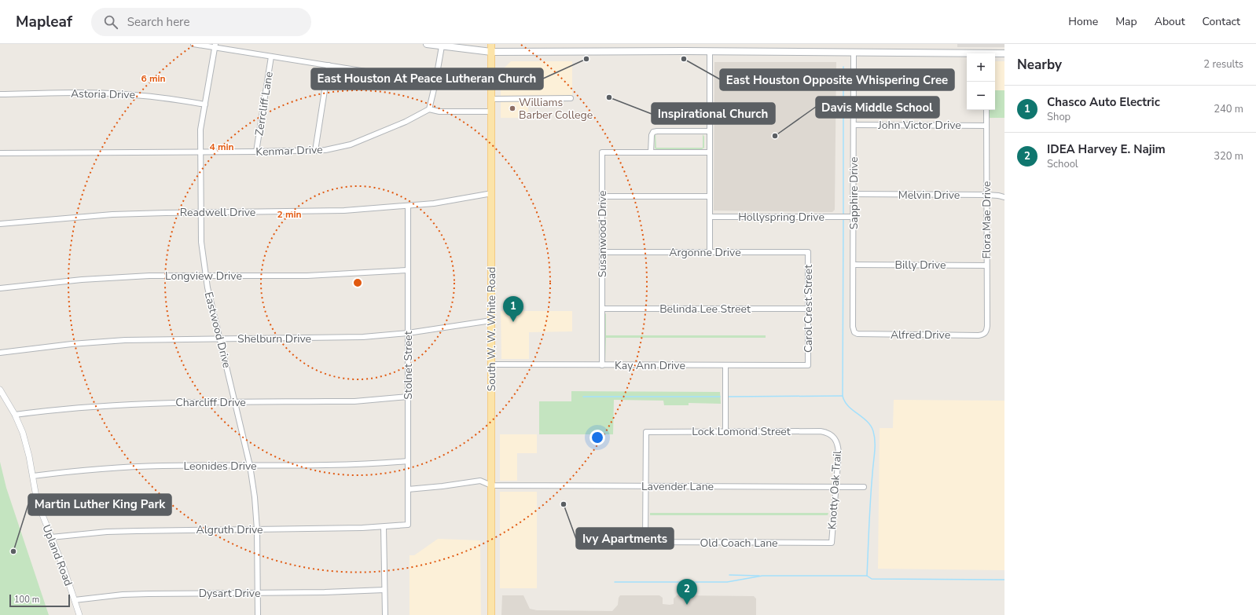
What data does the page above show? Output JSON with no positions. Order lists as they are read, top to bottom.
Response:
{
  "streets": {
    "main road": ["South W. W. White Road"],
    "street": [
      "Astoria Drive",
      "Zerrcliff Lane",
      "John Victor Drive",
      "Kenmar Drive",
      "Sapphire Drive",
      "Melvin Drive",
      "Readwell Drive",
      "Hollyspring Drive",
      "Flora Mae Drive",
      "Susanwood Drive",
      "Argonne Drive",
      "Billy Drive",
      "Longview Drive",
      "Belinda Lee Street",
      "Carol Crest Street",
      "Eastwood Drive",
      "Alfred Drive",
      "Shelburn Drive",
      "Stolnet Street",
      "Kay Ann Drive",
      "Charcliff Drive",
      "Lock Lomond Street",
      "Leonides Drive",
      "Lavender Lane",
      "Knotty Oak Trail",
      "Algruth Drive",
      "Old Coach Lane",
      "Upland Road",
      "Dysart Drive"
    ]
  },
  "crossings": [
    ["Astoria Drive", "Eastwood Drive"],
    ["Zerrcliff Lane", "Kenmar Drive"],
    ["John Victor Drive", "Sapphire Drive"],
    ["John Victor Drive", "Flora Mae Drive"],
    ["Kenmar Drive", "Eastwood Drive"],
    ["Sapphire Drive", "Melvin Drive"],
    ["Sapphire Drive", "Hollyspring Drive"],
    ["Sapphire Drive", "Billy Drive"],
    ["Sapphire Drive", "Alfred Drive"],
    ["Melvin Drive", "Flora Mae Drive"],
    ["Readwell Drive", "South W. W. White Road"],
    ["Readwell Drive", "Eastwood Drive"],
    ["Readwell Drive", "Stolnet Street"],
    ["Flora Mae Drive", "Billy Drive"],
    ["Flora Mae Drive", "Alfred Drive"],
    ["Susanwood Drive", "Argonne Drive"],
    ["Susanwood Drive", "Belinda Lee Street"],
    ["Susanwood Drive", "Kay Ann Drive"],
    ["Argonne Drive", "Carol Crest Street"],
    ["Longview Drive", "Eastwood Drive"],
    ["Longview Drive", "Stolnet Street"],
    ["Belinda Lee Street", "Carol Crest Street"],
    ["Carol Crest Street", "Kay Ann Drive"],
    ["South W. W. White Road", "Shelburn Drive"],
    ["South W. W. White Road", "Kay Ann Drive"],
    ["South W. W. White Road", "Lavender Lane"],
    ["Eastwood Drive", "Shelburn Drive"],
    ["Eastwood Drive", "Charcliff Drive"],
    ["Eastwood Drive", "Leonides Drive"],
    ["Eastwood Drive", "Algruth Drive"],
    ["Eastwood Drive", "Dysart Drive"],
    ["Shelburn Drive", "Stolnet Street"],
    ["Stolnet Street", "Charcliff Drive"],
    ["Stolnet Street", "Leonides Drive"],
    ["Stolnet Street", "Algruth Drive"],
    ["Charcliff Drive", "Upland Road"],
    ["Lock Lomond Street", "Lavender Lane"],
    ["Lock Lomond Street", "Knotty Oak Trail"],
    ["Lock Lomond Street", "Old Coach Lane"],
    ["Leonides Drive", "Upland Road"],
    ["Lavender Lane", "Knotty Oak Trail"],
    ["Lavender Lane", "Old Coach Lane"],
    ["Knotty Oak Trail", "Old Coach Lane"],
    ["Algruth Drive", "Upland Road"],
    ["Upland Road", "Dysart Drive"]
  ],
  "places": [
    "East Houston At Peace Lutheran Church",
    "East Houston Opposite Whispering Cree",
    "Inspirational Church",
    "Williams Barber College",
    "Davis Middle School",
    "Ivy Apartments",
    "Martin Luther King Park"
  ],
  "scale_bar": "100 m",
  "page": {
    "header": "Mapleaf",
    "search": "Search here",
    "nav": [
      "Home",
      "Map",
      "About",
      "Contact"
    ],
    "heading": ["Nearby", "2 results"],
    "map_buttons": ["+", "−"],
    "list": [
      {
        "mark": "1",
        "name": "Chasco Auto Electric",
        "note": "Shop",
        "value": "240 m"
      },
      {
        "mark": "2",
        "name": "IDEA Harvey E. Najim",
        "note": "School",
        "value": "320 m"
      }
    ],
    "pins": ["1", "2"],
    "scale": "100 m"
  },
  "rings": ["6 min", "4 min", "2 min"]
}
